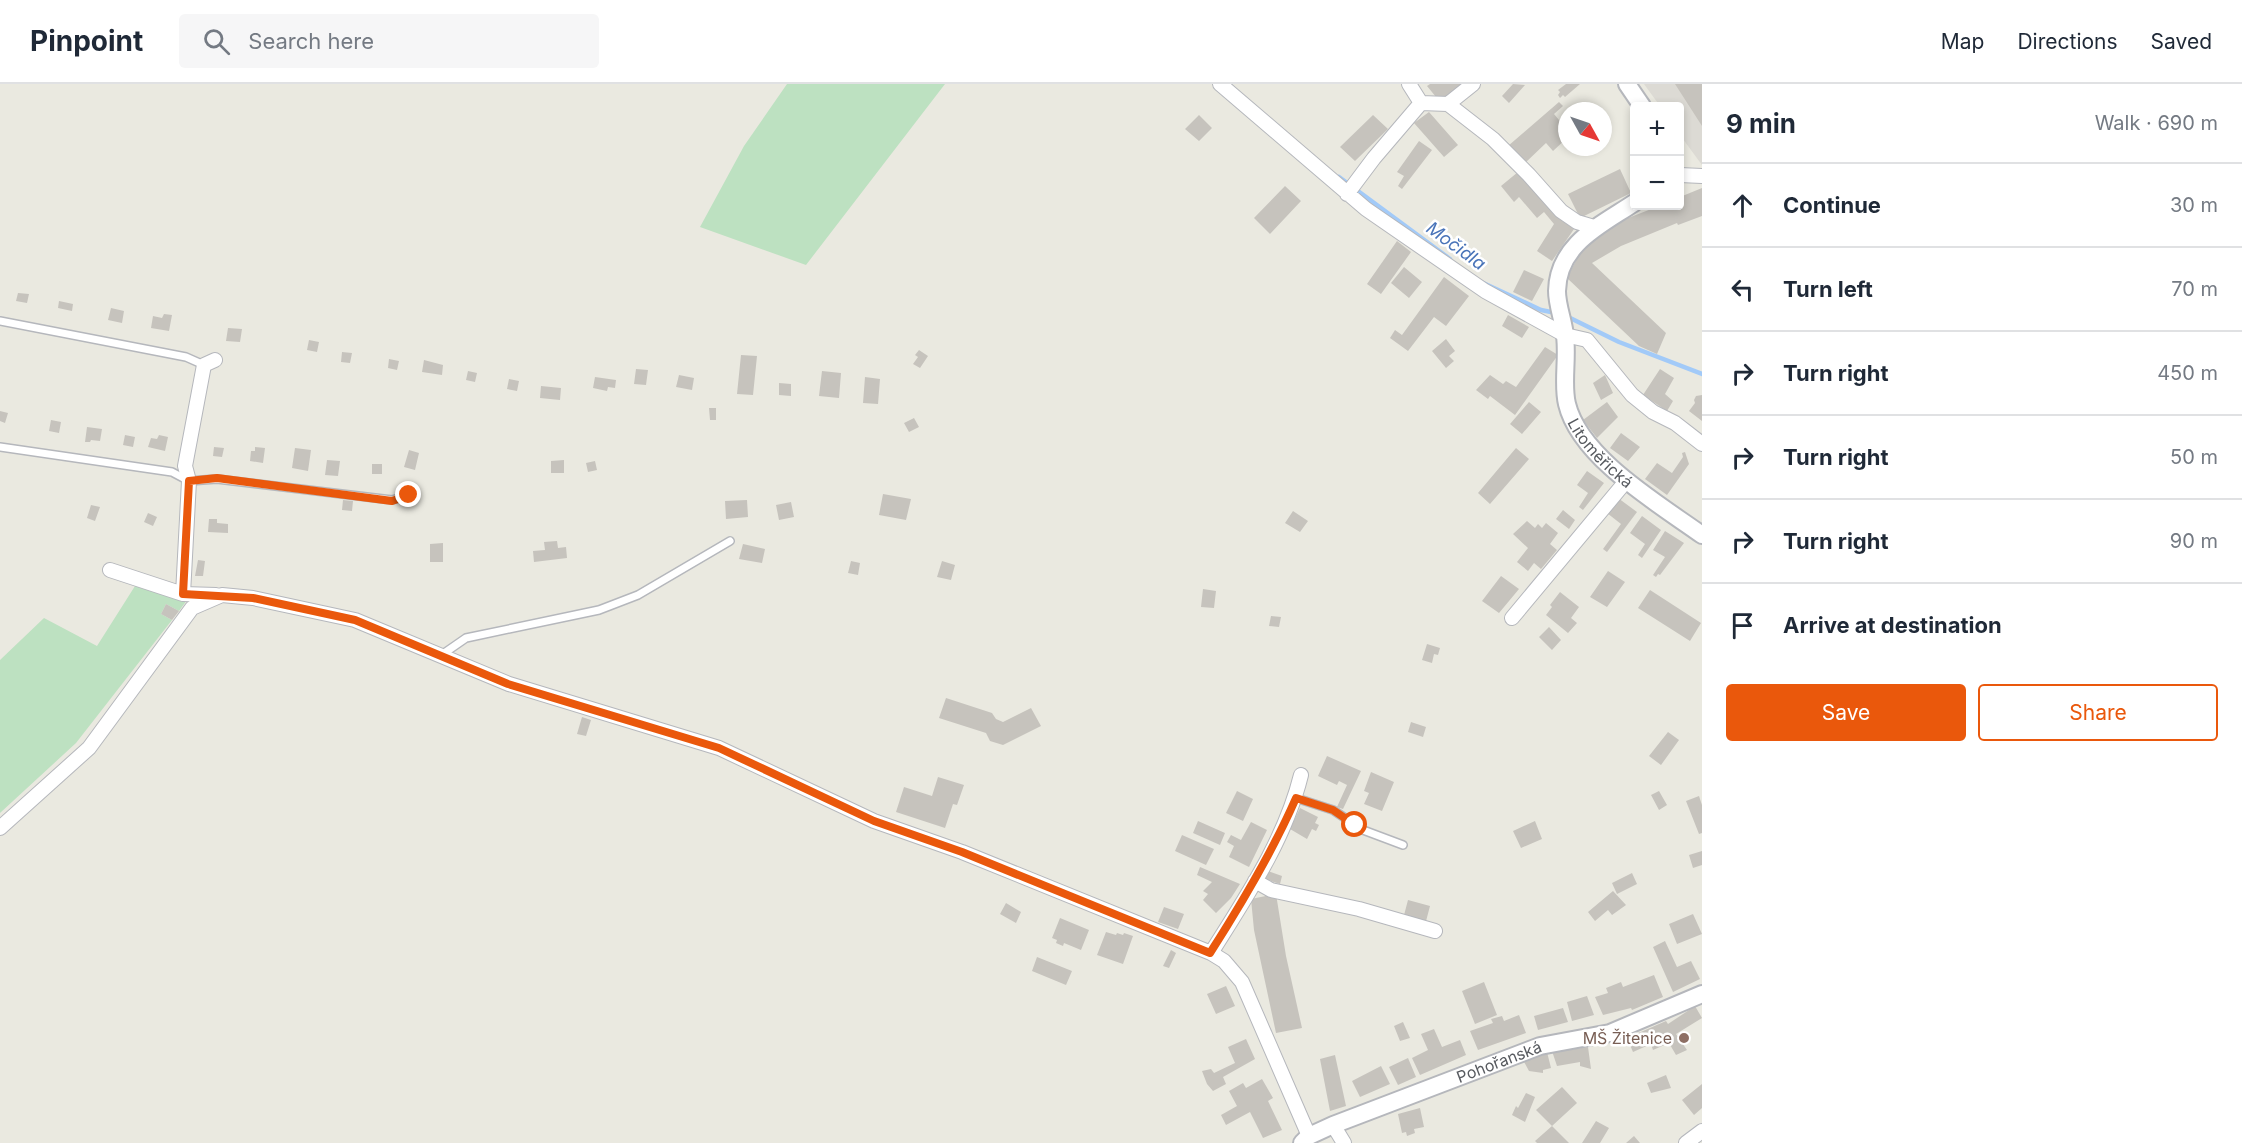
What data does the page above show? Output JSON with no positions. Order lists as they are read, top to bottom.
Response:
{
  "streets": {
    "street": ["Litoměřická", "Pohořanská"]
  },
  "water": ["Močidla"],
  "places": ["MŠ Žitenice"],
  "north": "bottom right",
  "page": {
    "header": "Pinpoint",
    "search": "Search here",
    "nav": ["Map", "Directions", "Saved"],
    "heading": ["9 min", "Walk · 690 m"],
    "map_buttons": ["+", "−"],
    "list": [
      ["Continue", "30 m"],
      ["Turn left", "70 m"],
      ["Turn right", "450 m"],
      ["Turn right", "50 m"],
      ["Turn right", "90 m"],
      "Arrive at destination"
    ],
    "buttons": ["Save", "Share"]
  }
}
